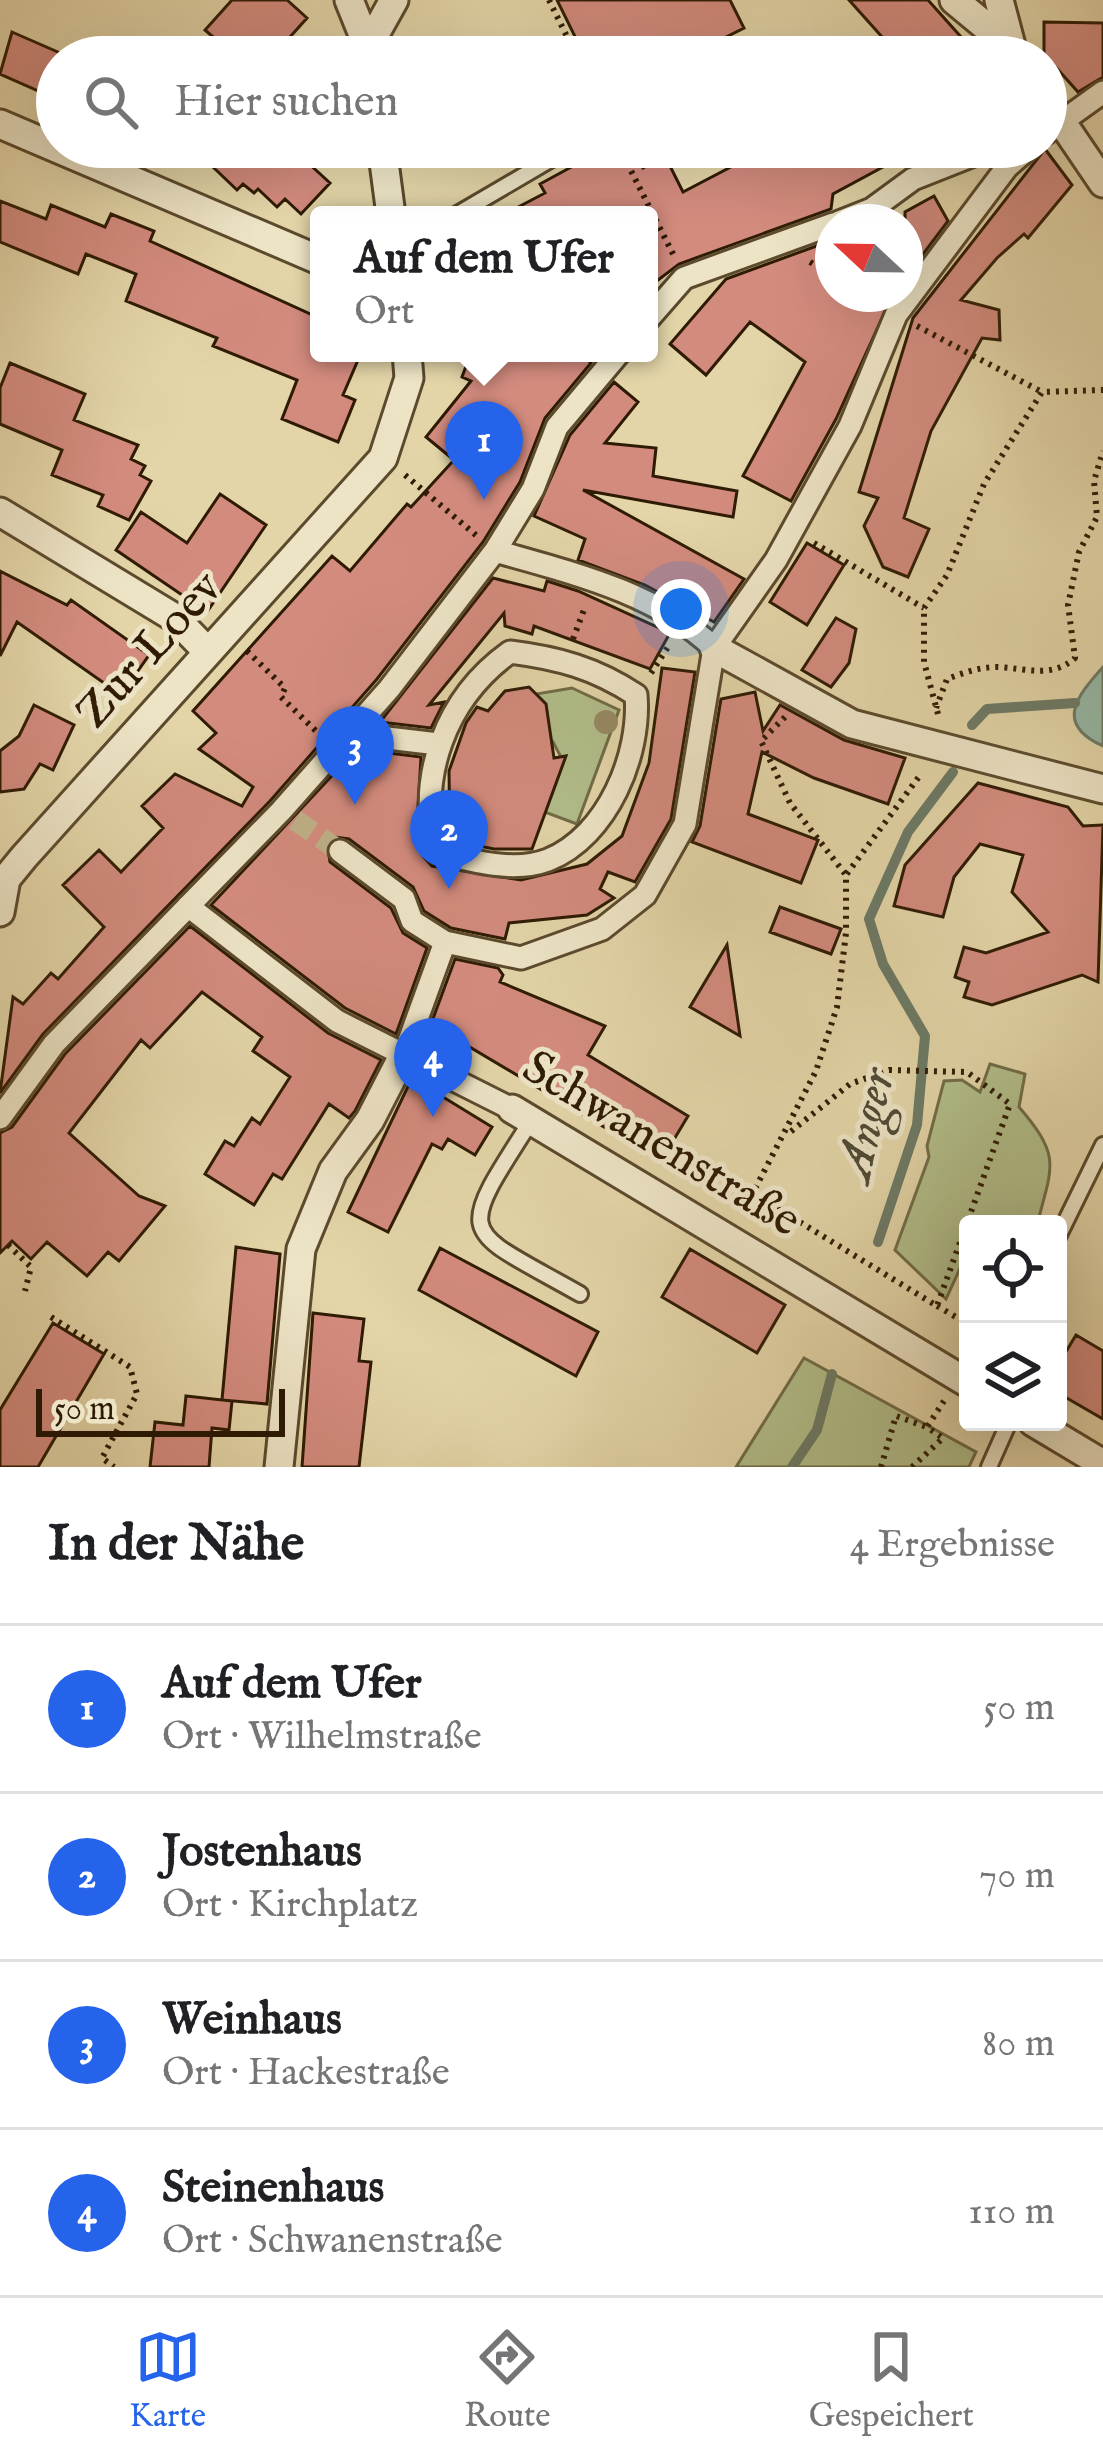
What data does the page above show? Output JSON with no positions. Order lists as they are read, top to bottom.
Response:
{
  "streets": {
    "street": ["Zur Loev", "Schwanenstraße"]
  },
  "water": ["Anger"],
  "scale_bar": "50 m",
  "north": "left",
  "page": {
    "search": "Hier suchen",
    "popup": ["Auf dem Ufer", "Ort"],
    "pins": [
      "1",
      "3",
      "2",
      "4"
    ],
    "scale": "50 m",
    "heading": ["In der Nähe", "4 Ergebnisse"],
    "list": [
      {
        "mark": "1",
        "name": "Auf dem Ufer",
        "note": "Ort · Wilhelmstraße",
        "value": "50 m"
      },
      {
        "mark": "2",
        "name": "Jostenhaus",
        "note": "Ort · Kirchplatz",
        "value": "70 m"
      },
      {
        "mark": "3",
        "name": "Weinhaus",
        "note": "Ort · Hackestraße",
        "value": "80 m"
      },
      {
        "mark": "4",
        "name": "Steinenhaus",
        "note": "Ort · Schwanenstraße",
        "value": "110 m"
      }
    ],
    "nav": ["Karte", "Route", "Gespeichert"]
  }
}
